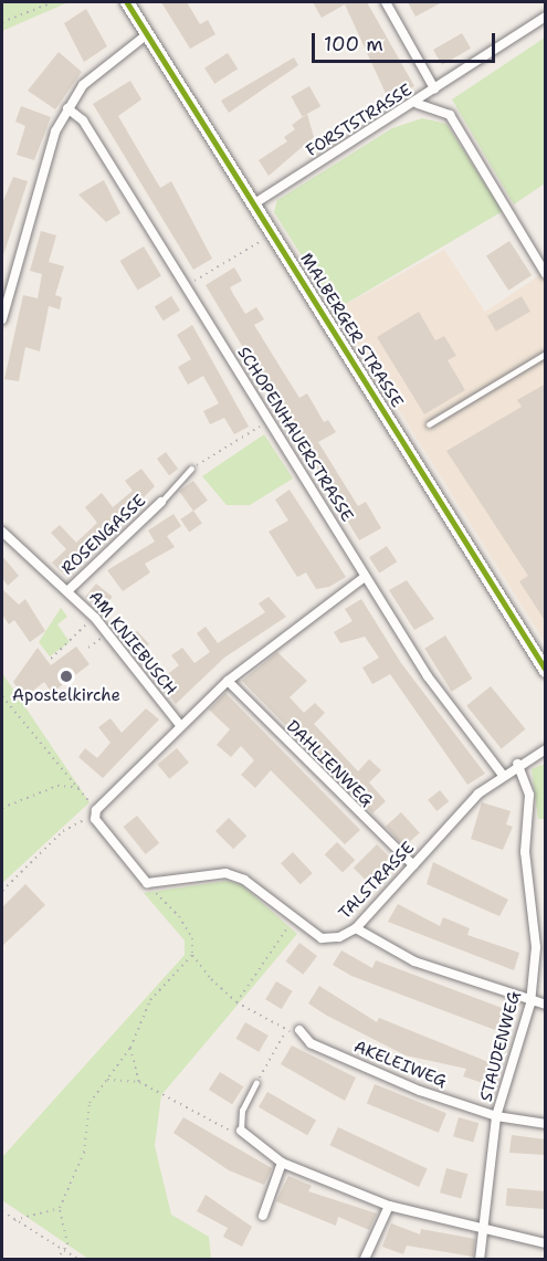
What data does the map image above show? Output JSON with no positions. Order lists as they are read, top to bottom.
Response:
{
  "streets": {
    "street": [
      "FORSTSTRASSE",
      "MALBERGER STRASSE",
      "SCHOPENHAUERSTRASSE",
      "ROSENGASSE",
      "AM KNIEBUSCH",
      "DAHLIENWEG",
      "TALSTRASSE",
      "STAUDENWEG",
      "AKELEIWEG"
    ]
  },
  "crossings": [
    ["FORSTSTRASSE", "MALBERGER STRASSE"],
    ["SCHOPENHAUERSTRASSE", "TALSTRASSE"],
    ["ROSENGASSE", "AM KNIEBUSCH"],
    ["DAHLIENWEG", "TALSTRASSE"],
    ["TALSTRASSE", "STAUDENWEG"],
    ["STAUDENWEG", "AKELEIWEG"]
  ],
  "places": ["Apostelkirche"],
  "scale_bar": "100 m"
}
